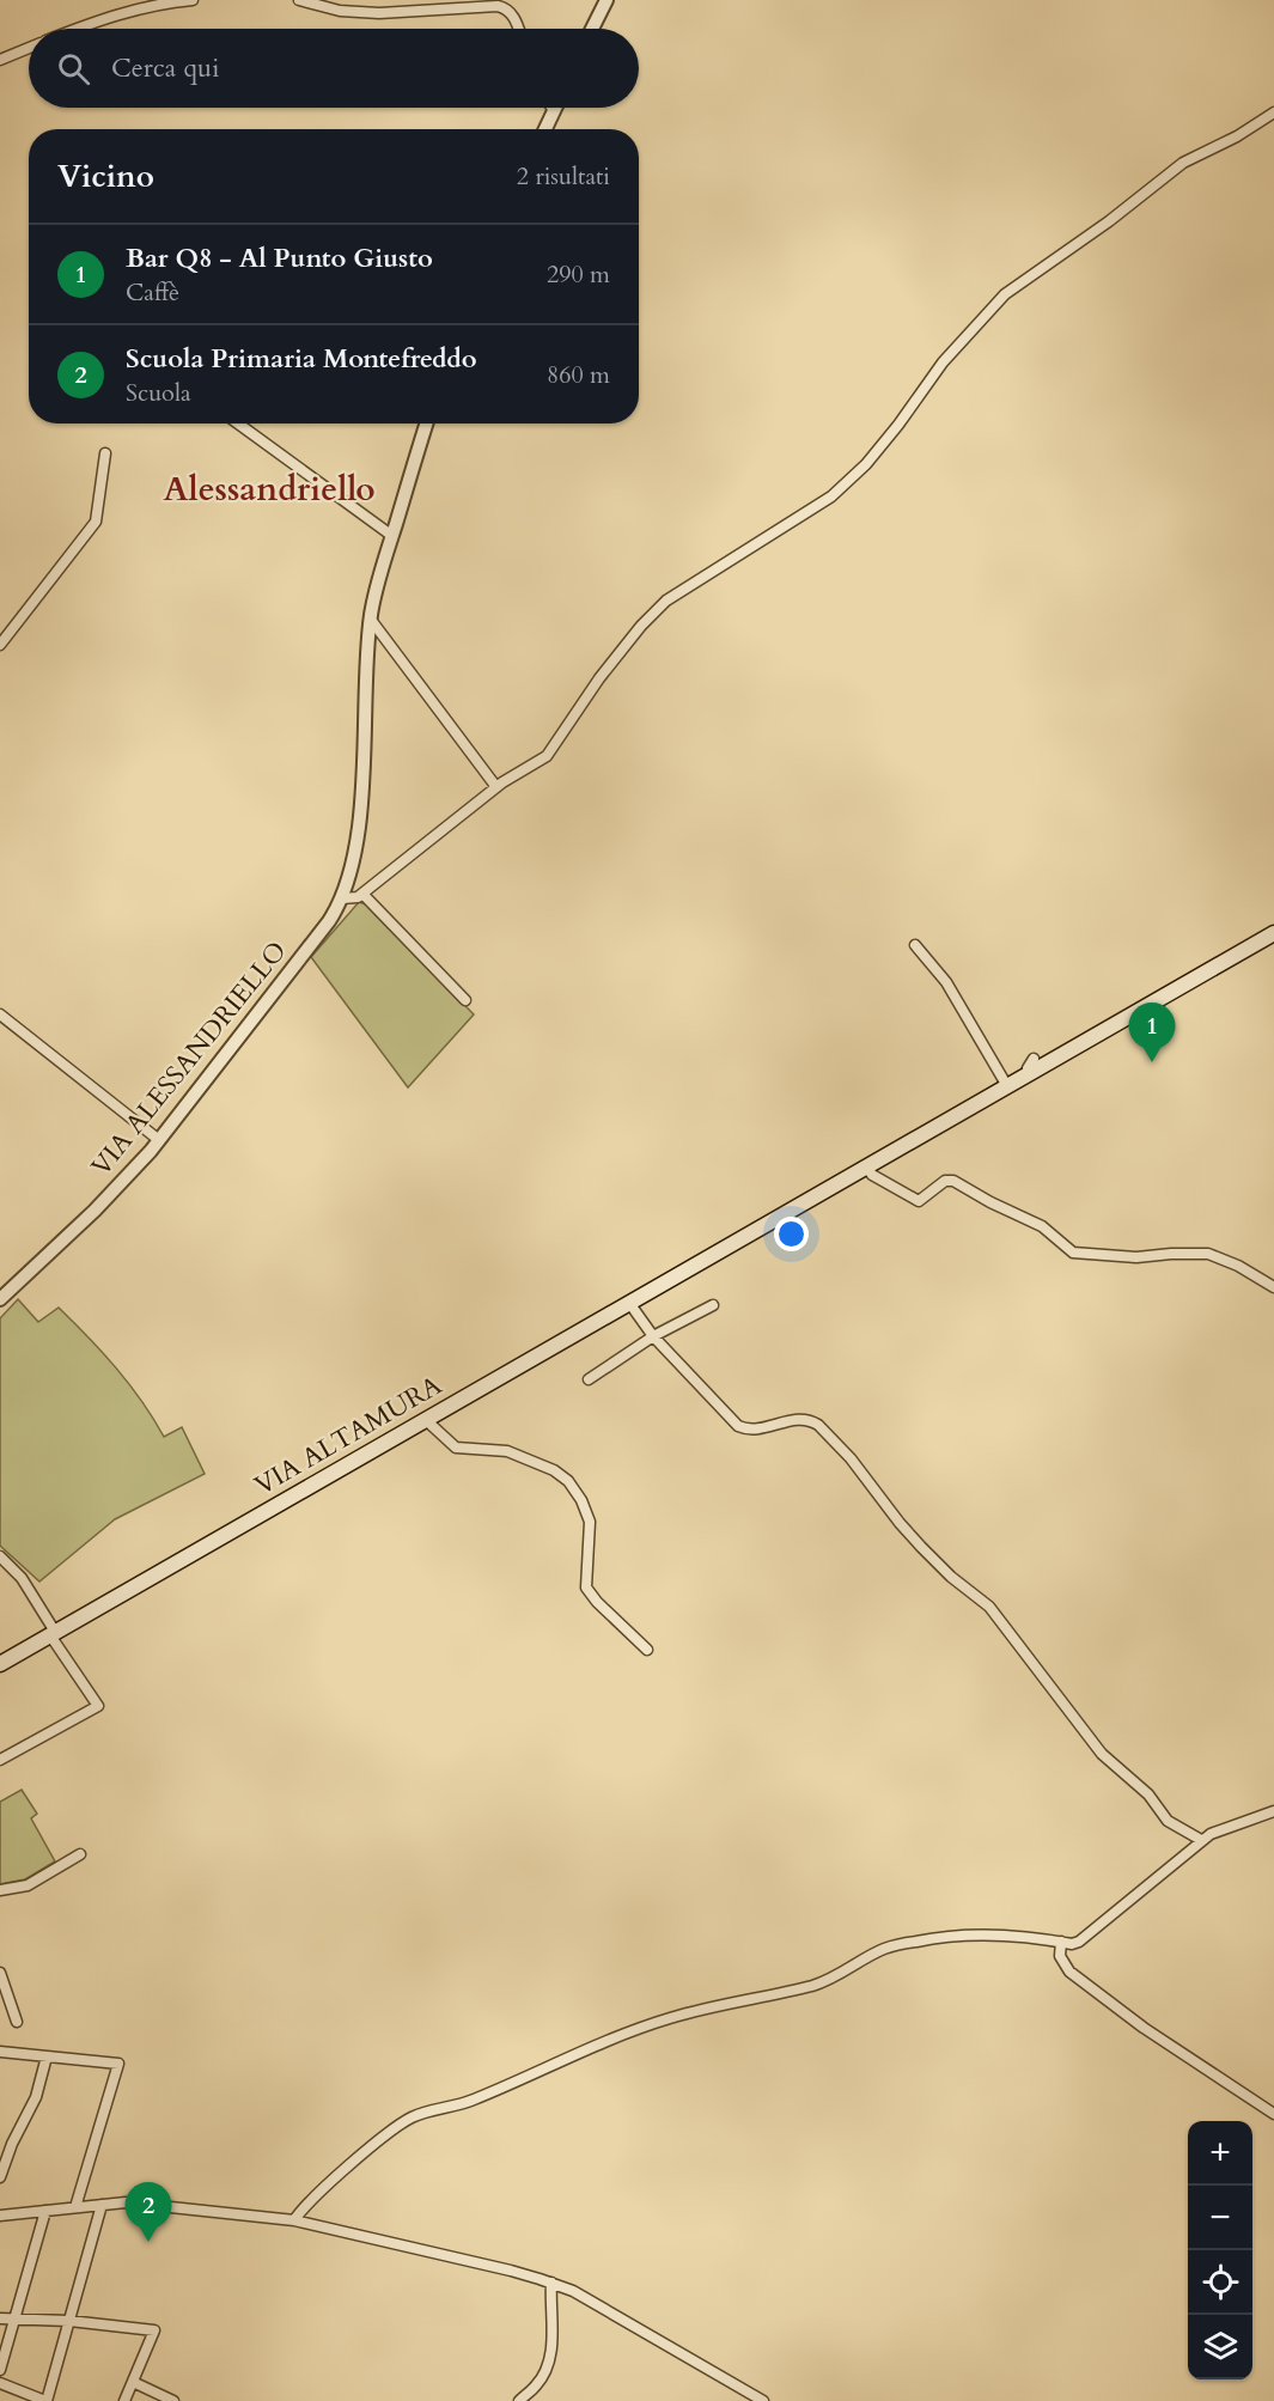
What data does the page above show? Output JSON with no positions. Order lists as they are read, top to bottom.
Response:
{
  "streets": {
    "main road": ["VIA ALTAMURA"],
    "street": ["VIA ALESSANDRIELLO"]
  },
  "districts": ["Alessandriello"],
  "page": {
    "search": "Cerca qui",
    "heading": ["Vicino", "2 risultati"],
    "list": [
      {
        "mark": "1",
        "name": "Bar Q8 - Al Punto Giusto",
        "note": "Caffè",
        "value": "290 m"
      },
      {
        "mark": "2",
        "name": "Scuola Primaria Montefreddo",
        "note": "Scuola",
        "value": "860 m"
      }
    ],
    "pins": ["1", "2"],
    "map_buttons": ["+", "−"]
  }
}
